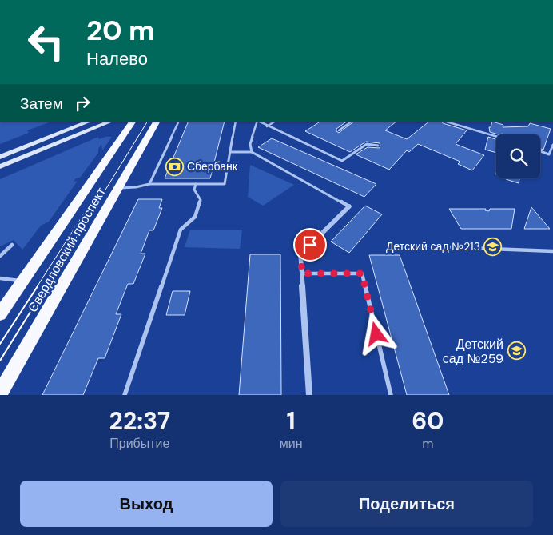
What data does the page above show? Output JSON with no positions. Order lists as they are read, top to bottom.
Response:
{
  "streets": {
    "main road": ["Свердловский проспект"]
  },
  "places": {
    "bank": ["Сбербанк"],
    "school or university": ["Детский сад №213", "Детский сад №259"]
  },
  "page": {
    "turn": ["20 m", "Налево"],
    "then": "Затем",
    "eta": [
      "22:37",
      "Прибытие",
      "1",
      "мин",
      "60",
      "m"
    ],
    "buttons": ["Выход", "Поделиться"]
  }
}
